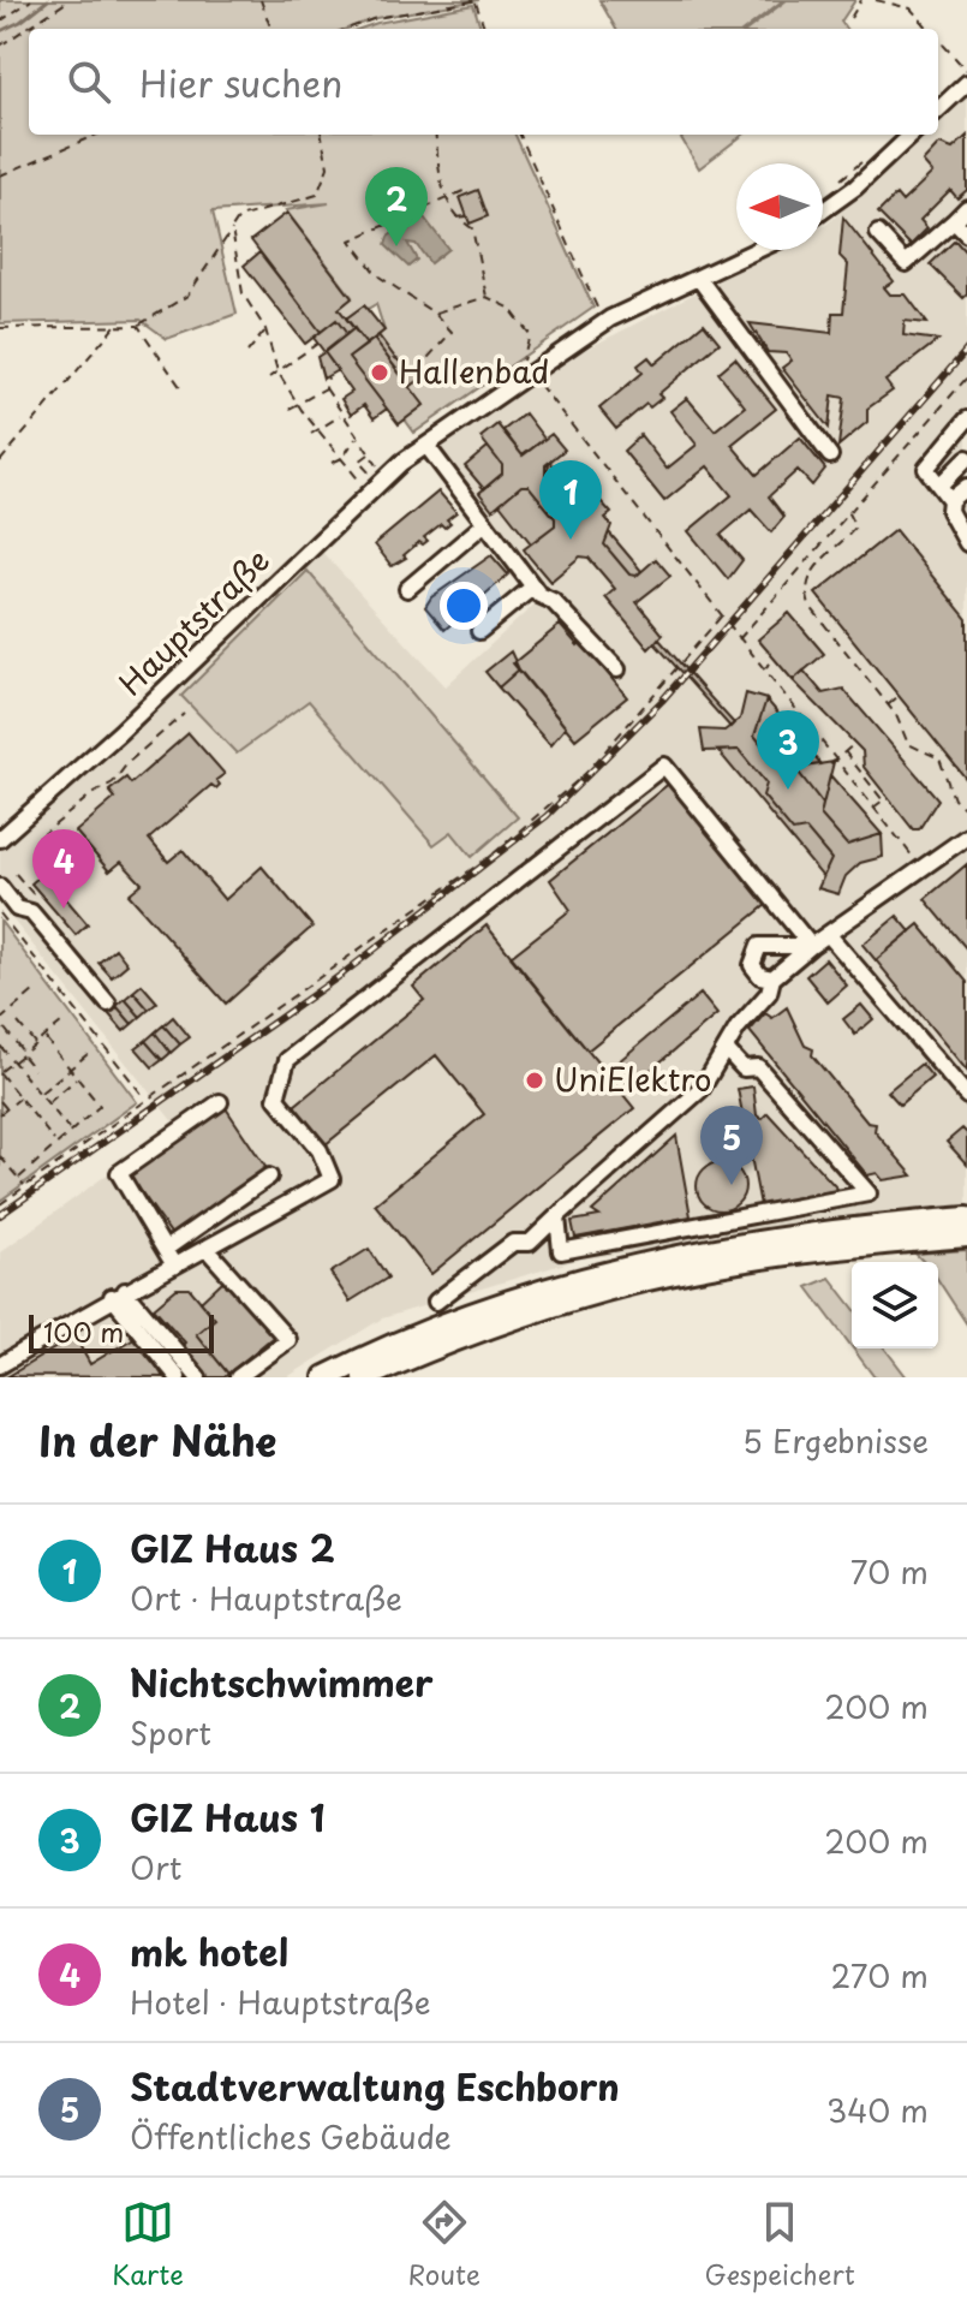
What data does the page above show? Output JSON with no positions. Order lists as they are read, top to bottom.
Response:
{
  "streets": {
    "street": ["Hauptstraße"]
  },
  "places": ["Hallenbad", "UniElektro"],
  "scale_bar": "100 m",
  "north": "left",
  "page": {
    "search": "Hier suchen",
    "pins": [
      "2",
      "1",
      "3",
      "4",
      "5"
    ],
    "scale": "100 m",
    "heading": ["In der Nähe", "5 Ergebnisse"],
    "list": [
      {
        "mark": "1",
        "name": "GIZ Haus 2",
        "note": "Ort · Hauptstraße",
        "value": "70 m"
      },
      {
        "mark": "2",
        "name": "Nichtschwimmer",
        "note": "Sport",
        "value": "200 m"
      },
      {
        "mark": "3",
        "name": "GIZ Haus 1",
        "note": "Ort",
        "value": "200 m"
      },
      {
        "mark": "4",
        "name": "mk hotel",
        "note": "Hotel · Hauptstraße",
        "value": "270 m"
      },
      {
        "mark": "5",
        "name": "Stadtverwaltung Eschborn",
        "note": "Öffentliches Gebäude",
        "value": "340 m"
      }
    ],
    "nav": ["Karte", "Route", "Gespeichert"]
  }
}
